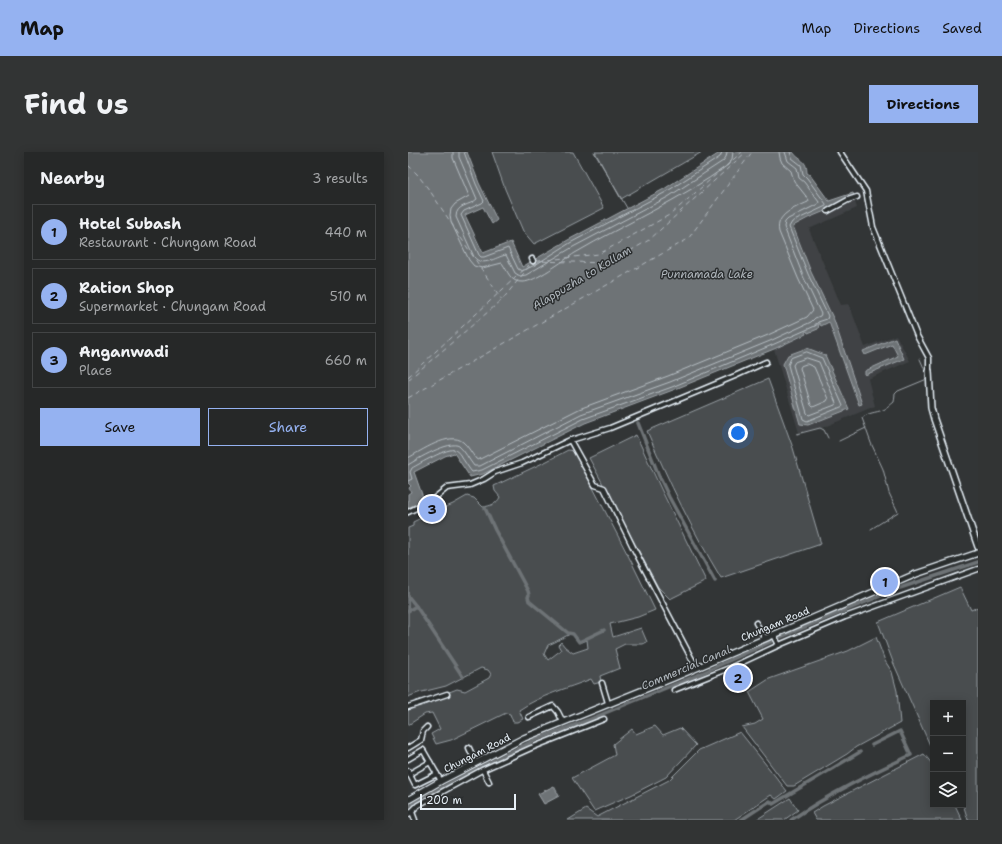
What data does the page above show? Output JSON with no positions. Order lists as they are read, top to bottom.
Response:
{
  "streets": {
    "main road": ["Chungam Road"]
  },
  "water": ["Punnamada Lake", "Alappuzha to Kollam", "Commercial Canal"],
  "scale_bar": "200 m",
  "page": {
    "header": "Map",
    "nav": ["Map", "Directions", "Saved"],
    "title": "Find us",
    "buttons": [
      "Directions",
      ["Save", "Share"]
    ],
    "heading": ["Nearby", "3 results"],
    "list": [
      {
        "mark": "1",
        "name": "Hotel Subash",
        "note": "Restaurant · Chungam Road",
        "value": "440 m"
      },
      {
        "mark": "2",
        "name": "Ration Shop",
        "note": "Supermarket · Chungam Road",
        "value": "510 m"
      },
      {
        "mark": "3",
        "name": "Anganwadi",
        "note": "Place",
        "value": "660 m"
      }
    ],
    "pins": ["3", "1", "2"],
    "map_buttons": ["+", "−"],
    "scale": "200 m"
  }
}
